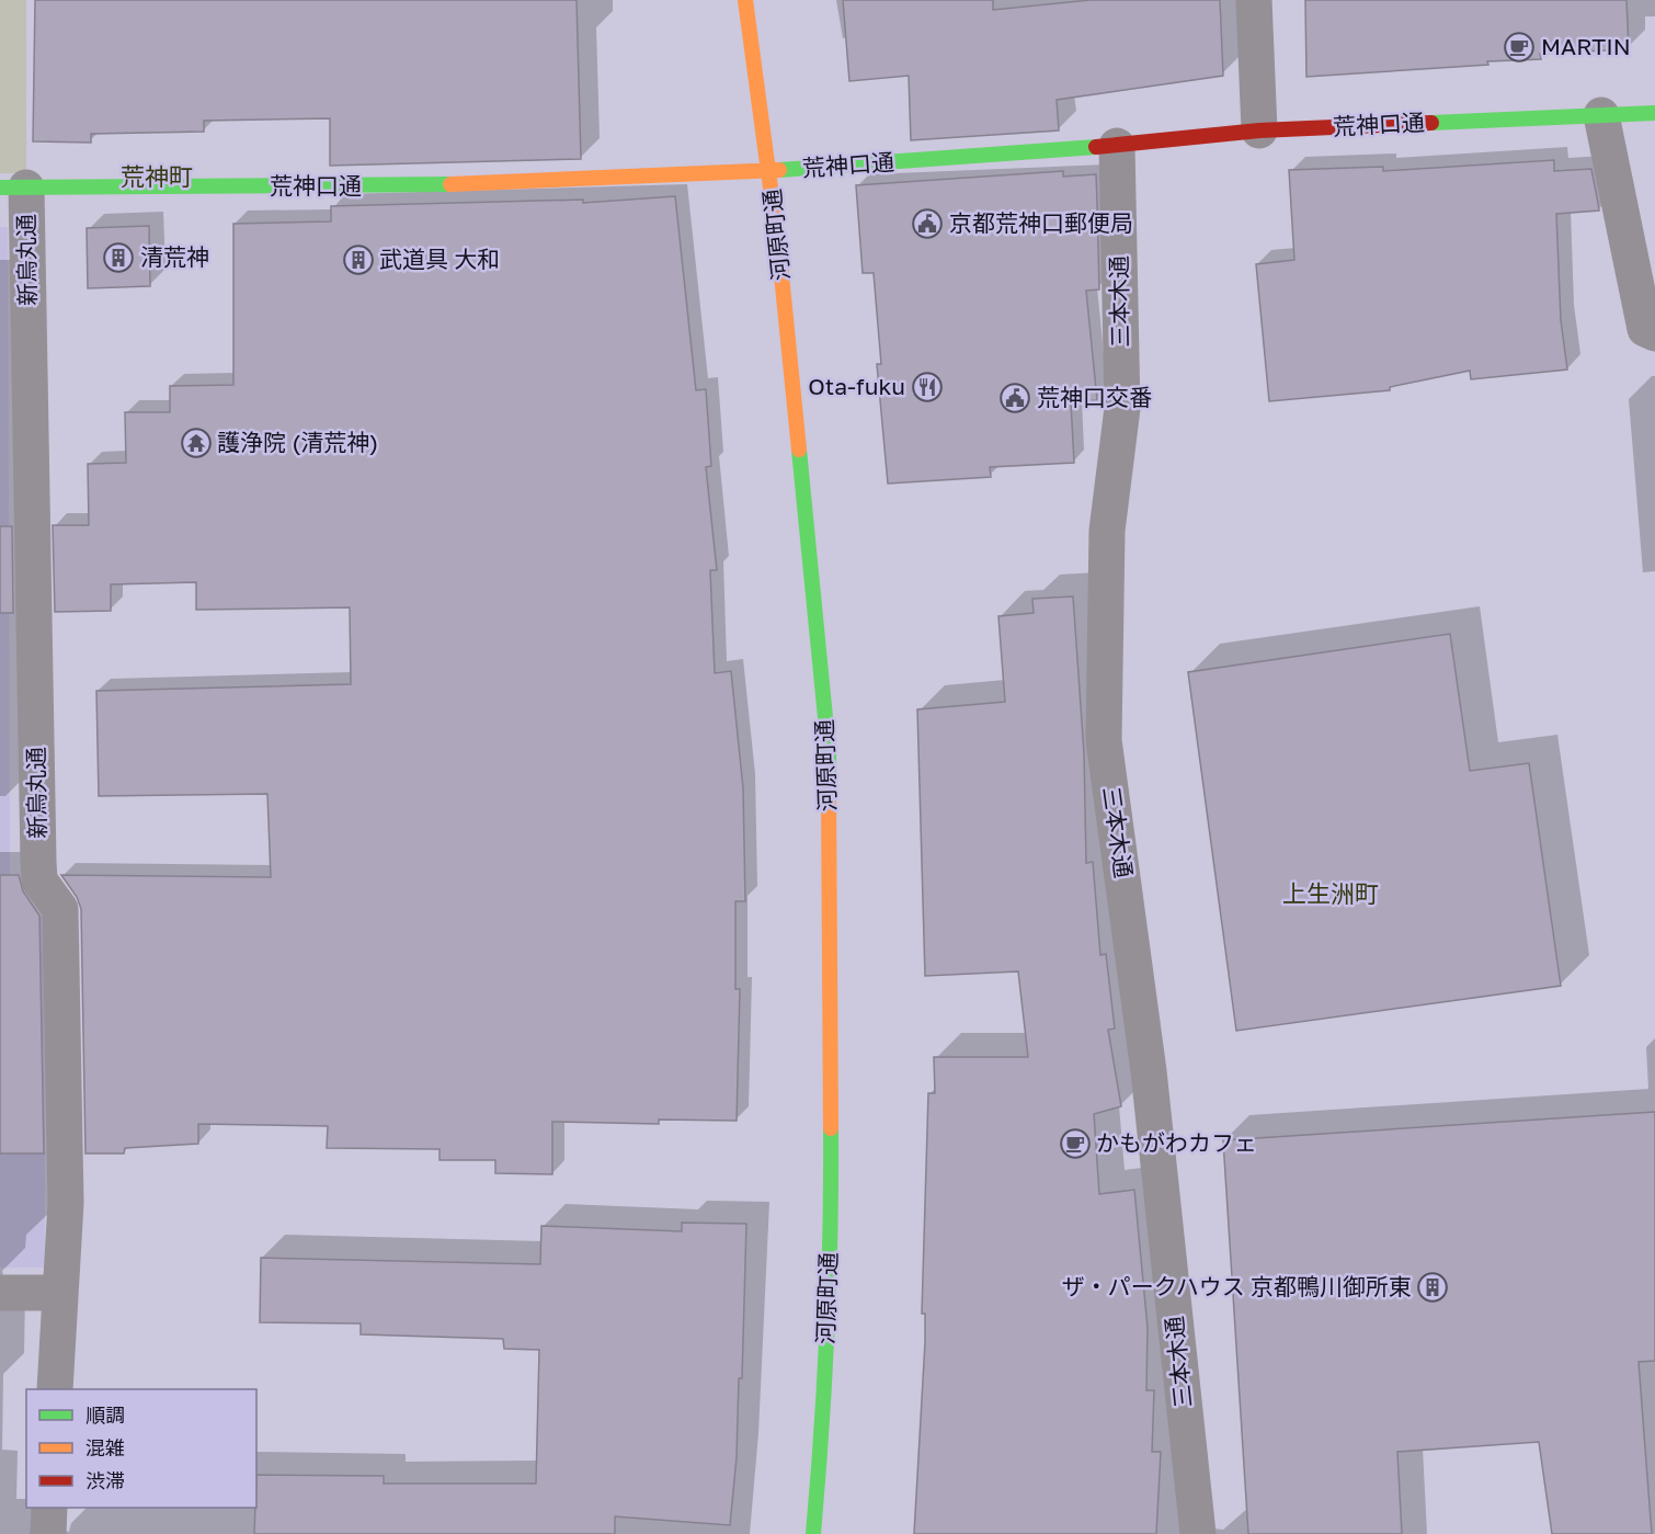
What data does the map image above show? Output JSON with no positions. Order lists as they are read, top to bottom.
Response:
{
  "streets": {
    "street": [
      "荒神口通",
      "河原町通",
      "新烏丸通",
      "三本木通"
    ]
  },
  "crossings": [
    ["荒神口通", "河原町通"],
    ["荒神口通", "新烏丸通"],
    ["荒神口通", "三本木通"]
  ],
  "districts": ["荒神町", "上生洲町"],
  "places": {
    "cafe": ["MARTIN", "かもがわカフェ"],
    "public building": ["京都荒神口郵便局", "荒神口交番"],
    "building": ["清荒神", "武道具 大和", "ザ・パークハウス 京都鴨川御所東"],
    "restaurant": ["Ota-fuku"],
    "temple": ["護浄院 (清荒神)"]
  },
  "legend": ["順調", "混雑", "渋滞"]
}
